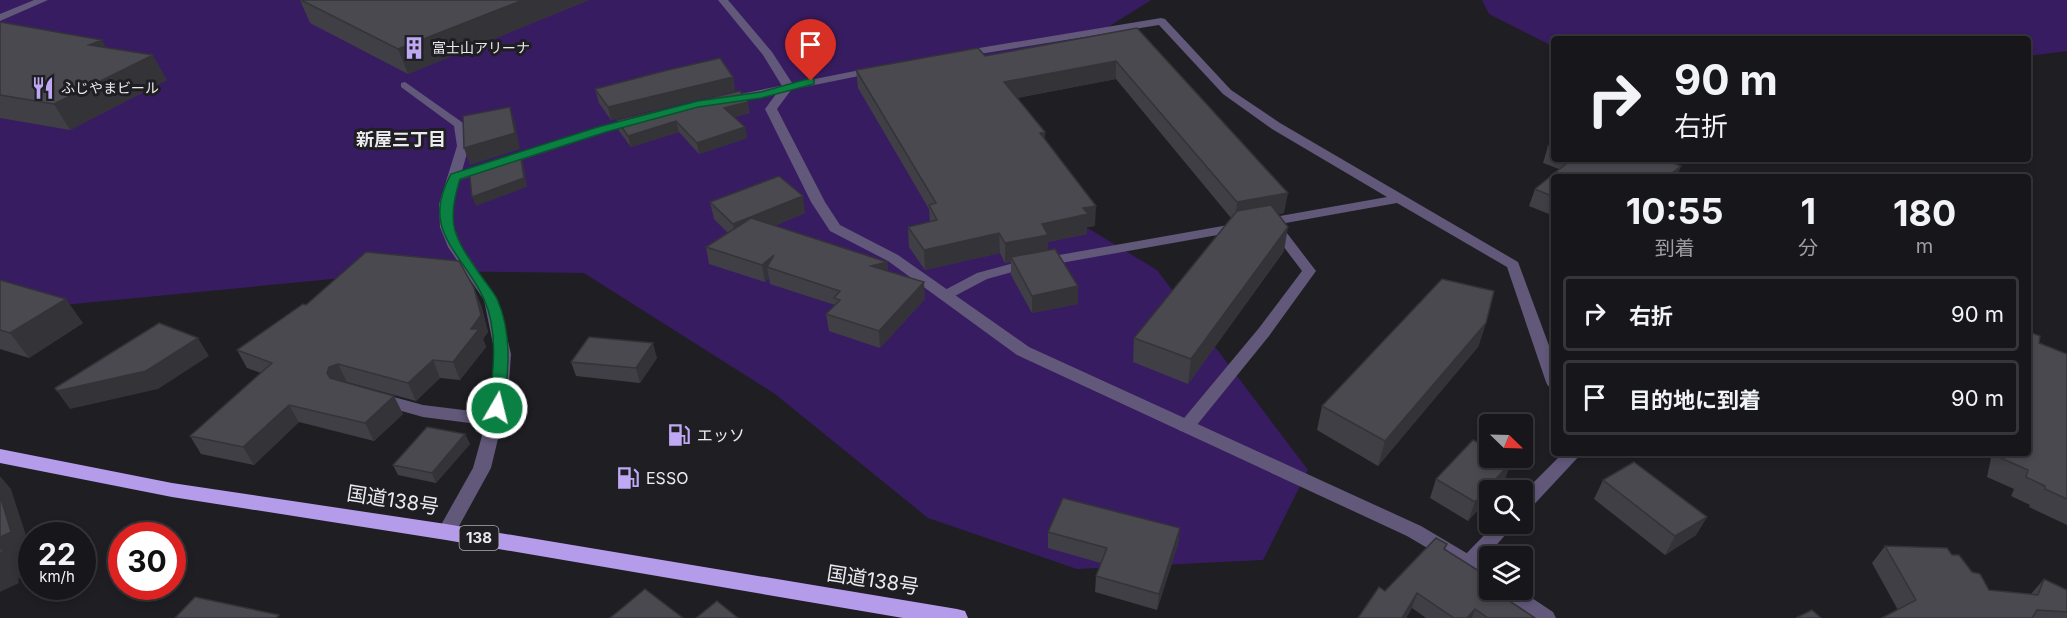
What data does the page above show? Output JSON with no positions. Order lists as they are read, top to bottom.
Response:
{
  "streets": {
    "highway": ["国道138号", "138"]
  },
  "districts": ["新屋三丁目"],
  "places": {
    "building": ["富士山アリーナ"],
    "restaurant": ["ふじやまビール"],
    "fuel station": ["エッソ", "ESSO"]
  },
  "north": "bottom right",
  "page": {
    "turn": ["90 m", "右折"],
    "eta": [
      "10:55",
      "到着",
      "1",
      "分",
      "180",
      "m"
    ],
    "list": [
      {
        "name": "右折",
        "value": "90 m"
      },
      {
        "name": "目的地に到着",
        "value": "90 m"
      }
    ],
    "speed": "22 km/h",
    "limit": "30"
  }
}
